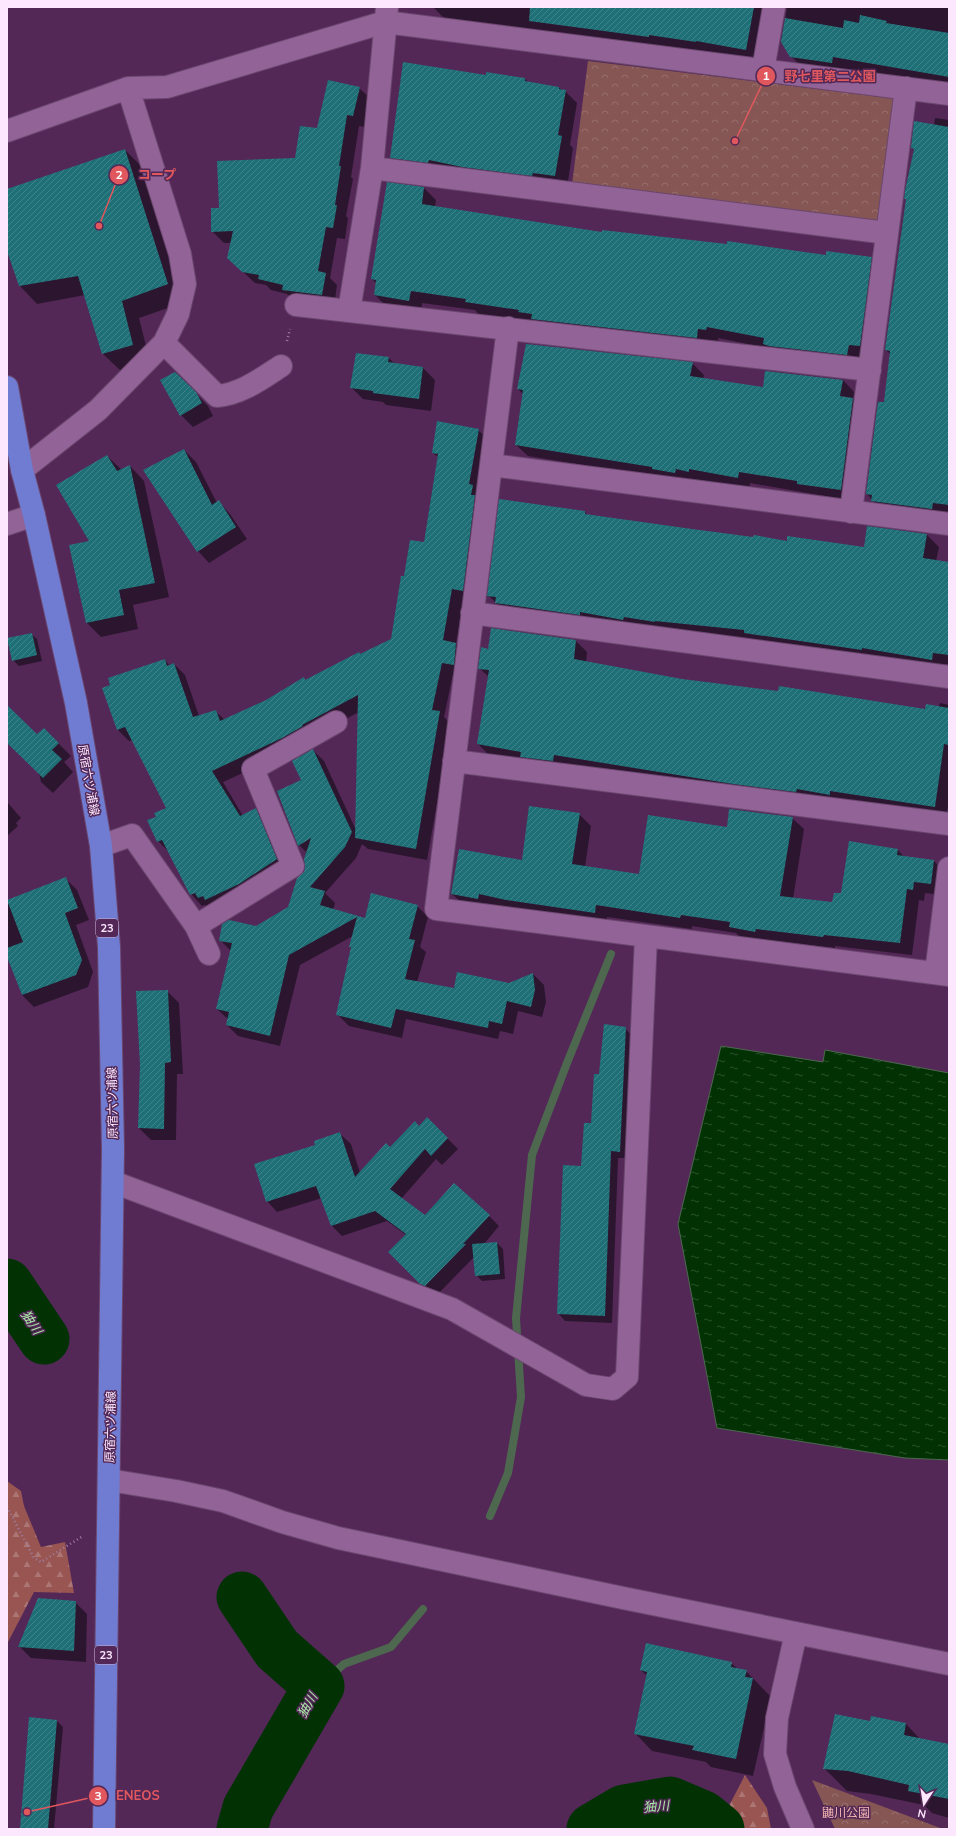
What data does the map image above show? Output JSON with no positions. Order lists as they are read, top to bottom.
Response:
{
  "streets": {
    "main road": ["原宿六ツ浦線", "23"]
  },
  "water": ["㹨川"],
  "parks": ["鼬川公園"],
  "places": ["野七里第二公園", "コープ", "ENEOS"],
  "north": "bottom"
}
